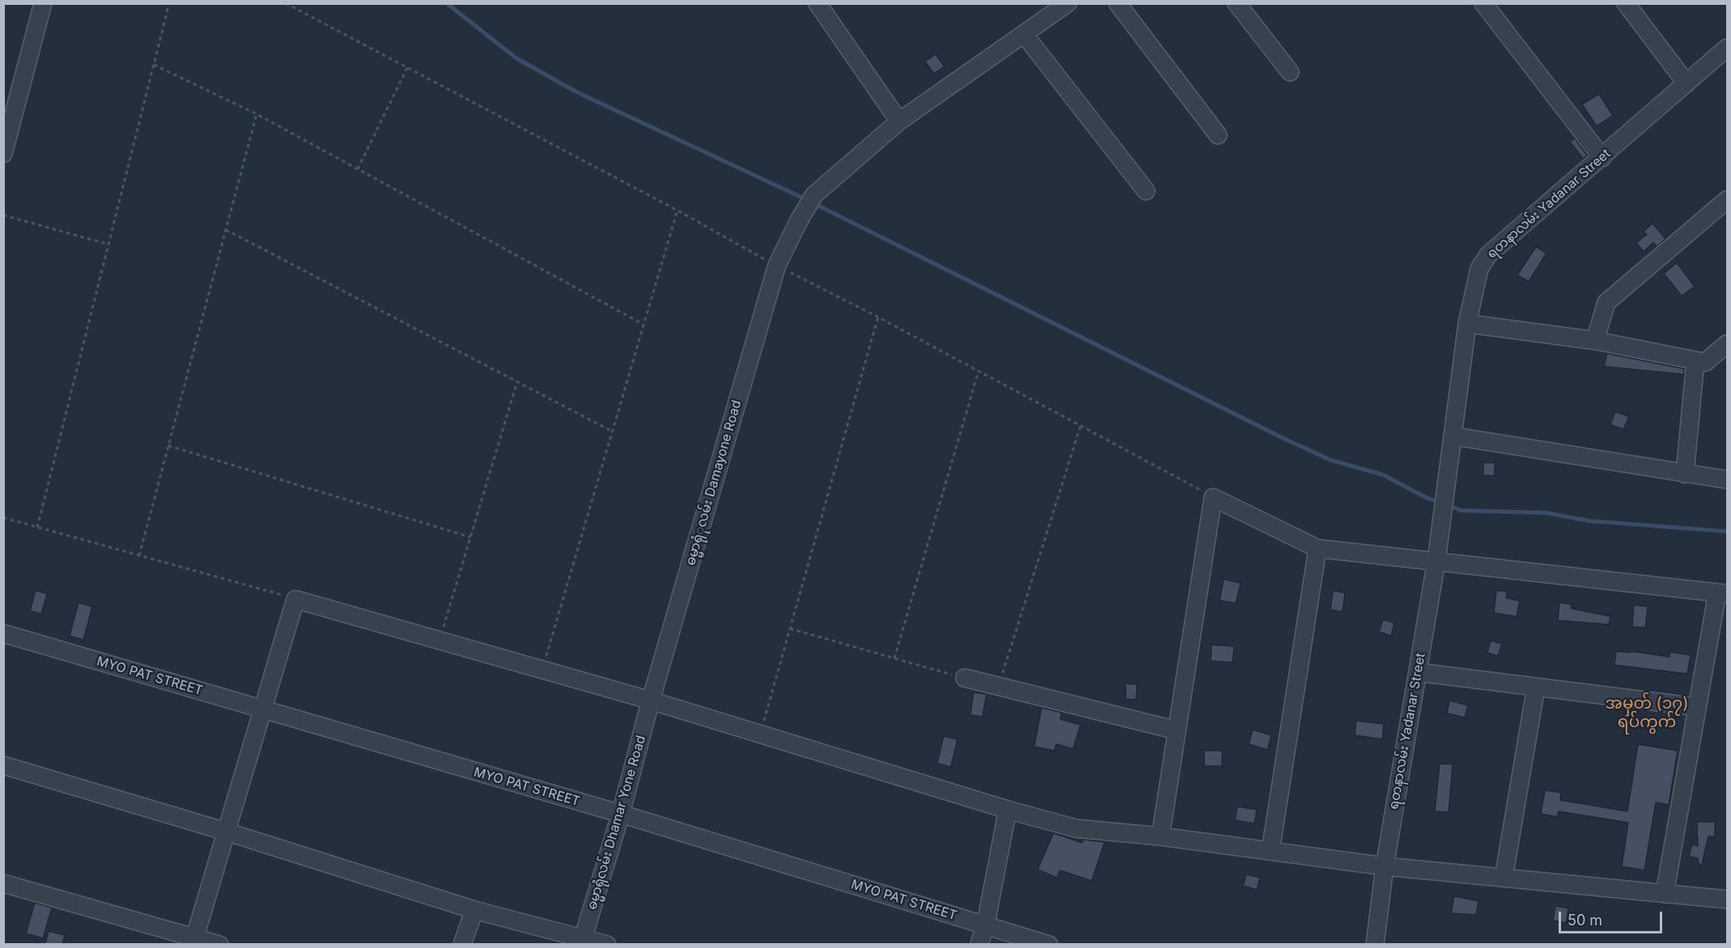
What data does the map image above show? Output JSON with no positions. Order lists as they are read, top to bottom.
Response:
{
  "streets": {
    "street": [
      "ရတနာလမ်း Yadanar Street",
      "ဓမ္မာရုံုလမ်း Damayone Road",
      "MYO PAT STREET",
      "ဓမ္မာရုံလမ်း Dhamar Yone Road"
    ]
  },
  "crossings": [
    ["ဓမ္မာရုံုလမ်း Damayone Road", "ဓမ္မာရုံလမ်း Dhamar Yone Road"],
    ["MYO PAT STREET", "ဓမ္မာရုံလမ်း Dhamar Yone Road"]
  ],
  "districts": ["အမှတ် (၁၇) ရပ်ကွက်"],
  "scale_bar": "50 m"
}
